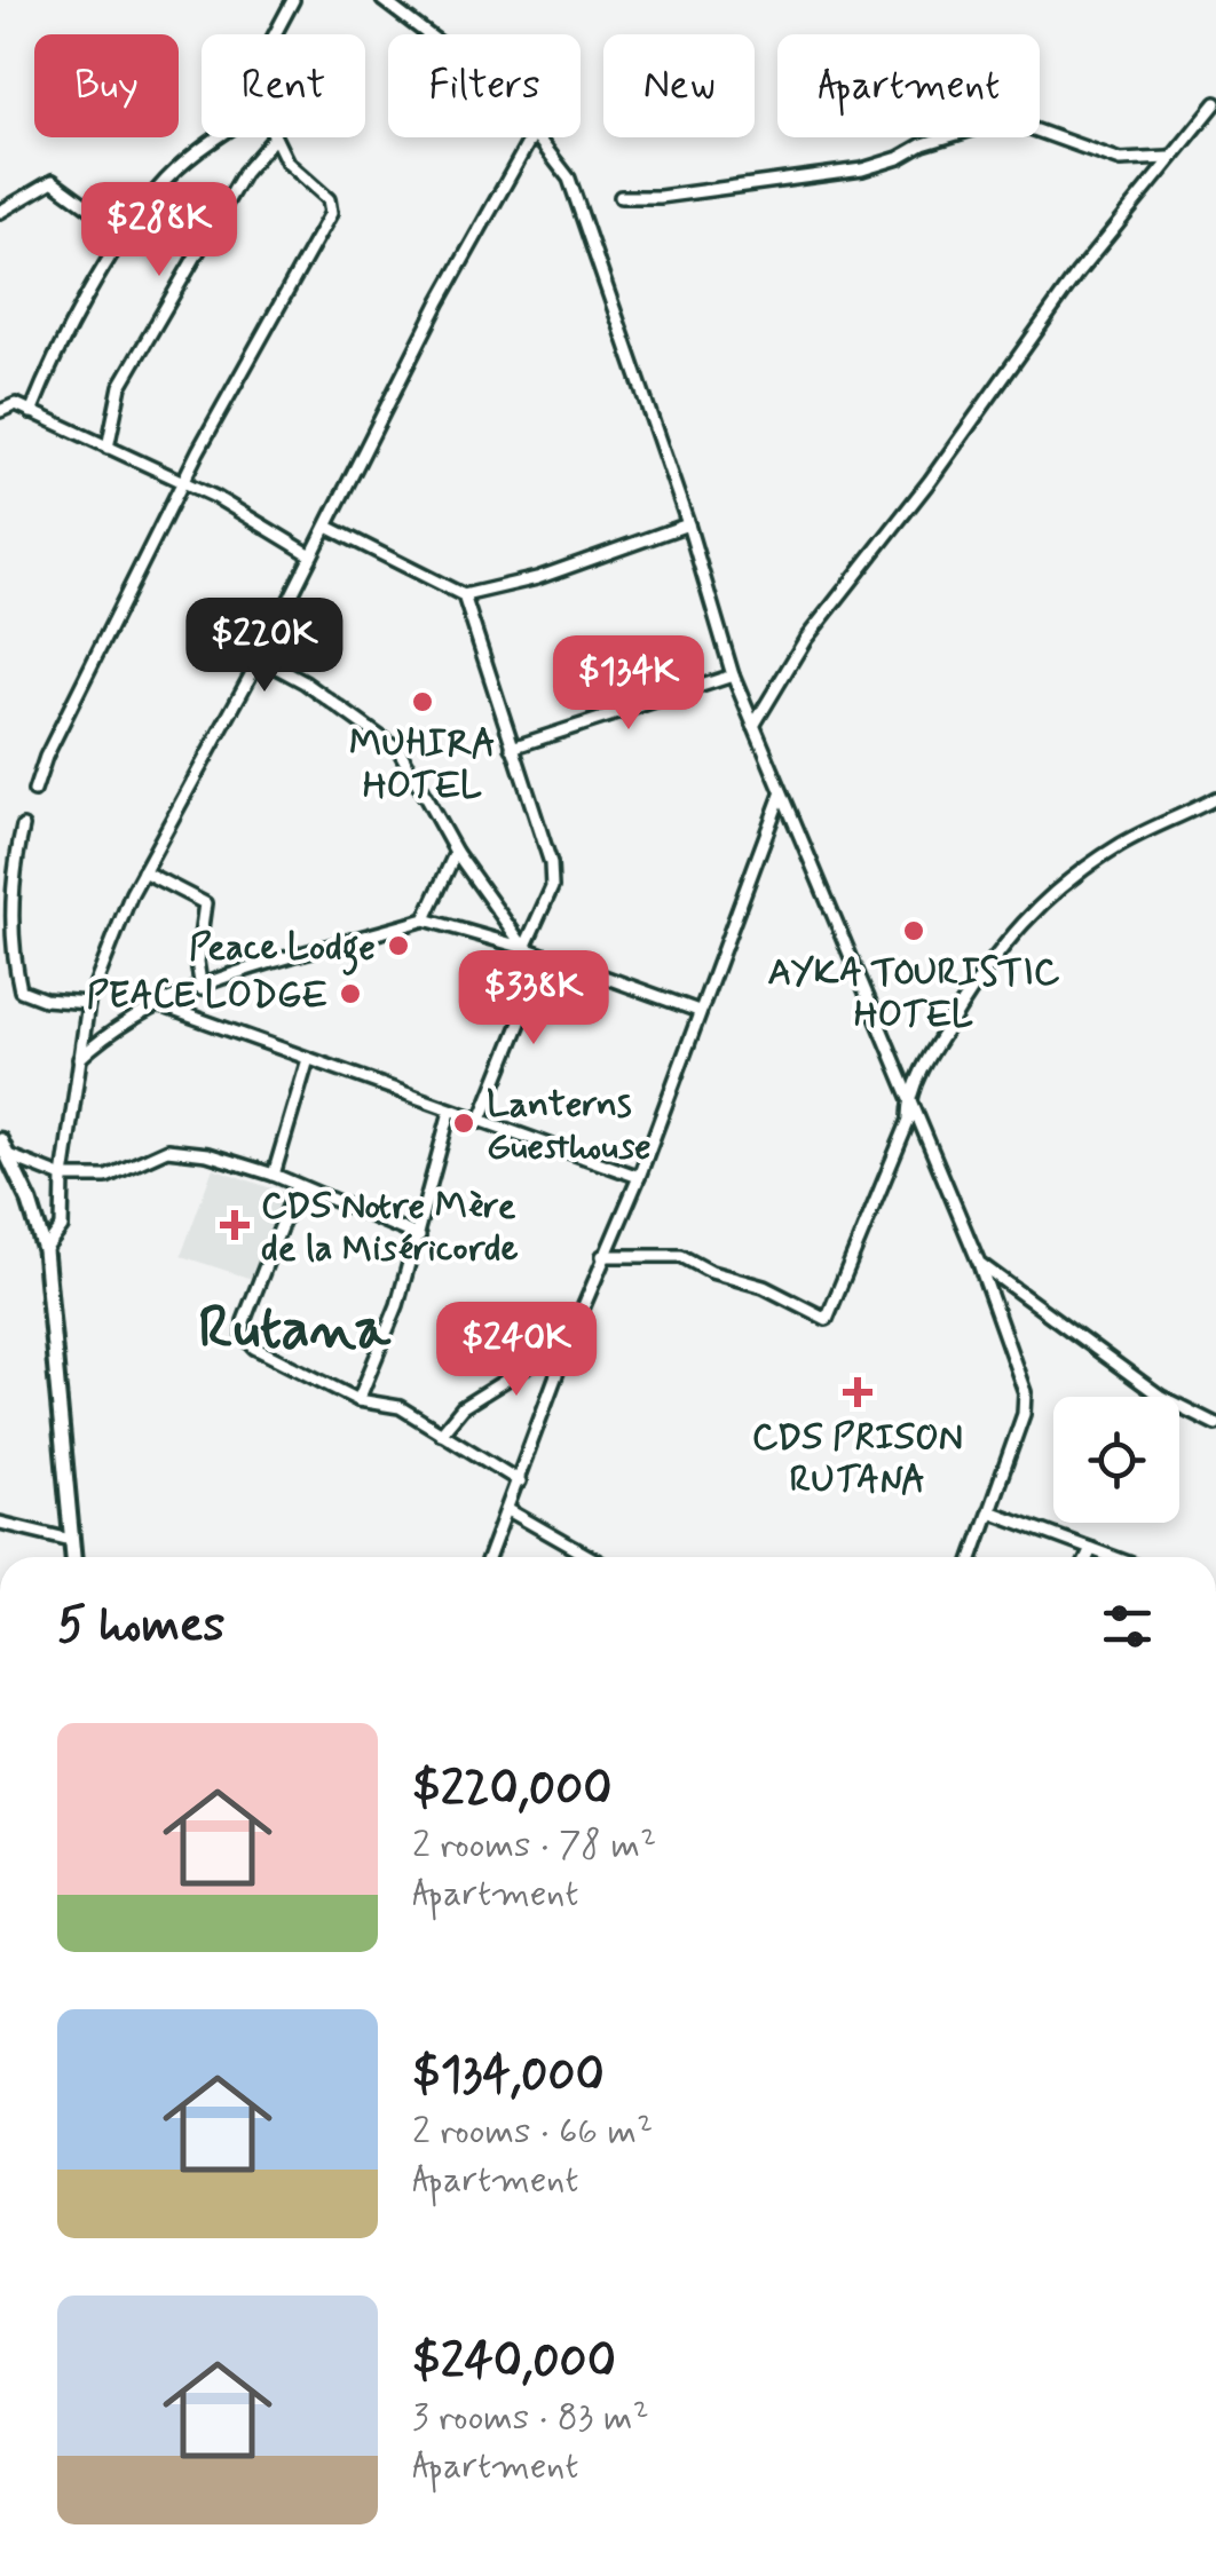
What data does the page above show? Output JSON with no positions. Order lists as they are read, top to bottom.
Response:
{
  "districts": ["Rutana"],
  "places": {
    "other": [
      "MUHIRA HOTEL",
      "AYKA TOURISTIC HOTEL",
      "Peace Lodge",
      "PEACE LODGE",
      "Lanterns Guesthouse"
    ],
    "health": ["CDS Notre Mère de la Miséricorde", "CDS PRISON RUTANA"]
  },
  "page": {
    "chip": [
      "Buy",
      "Rent",
      "Filters",
      "New",
      "Apartment"
    ],
    "price": [
      "$288K",
      "$220K",
      "$134K",
      "$338K",
      "$240K"
    ],
    "heading": "5 homes",
    "list": [
      {
        "name": "$220,000",
        "note": "2 rooms · 78 m² · Apartment"
      },
      {
        "name": "$134,000",
        "note": "2 rooms · 66 m² · Apartment"
      },
      {
        "name": "$240,000",
        "note": "3 rooms · 83 m² · Apartment"
      }
    ]
  }
}
